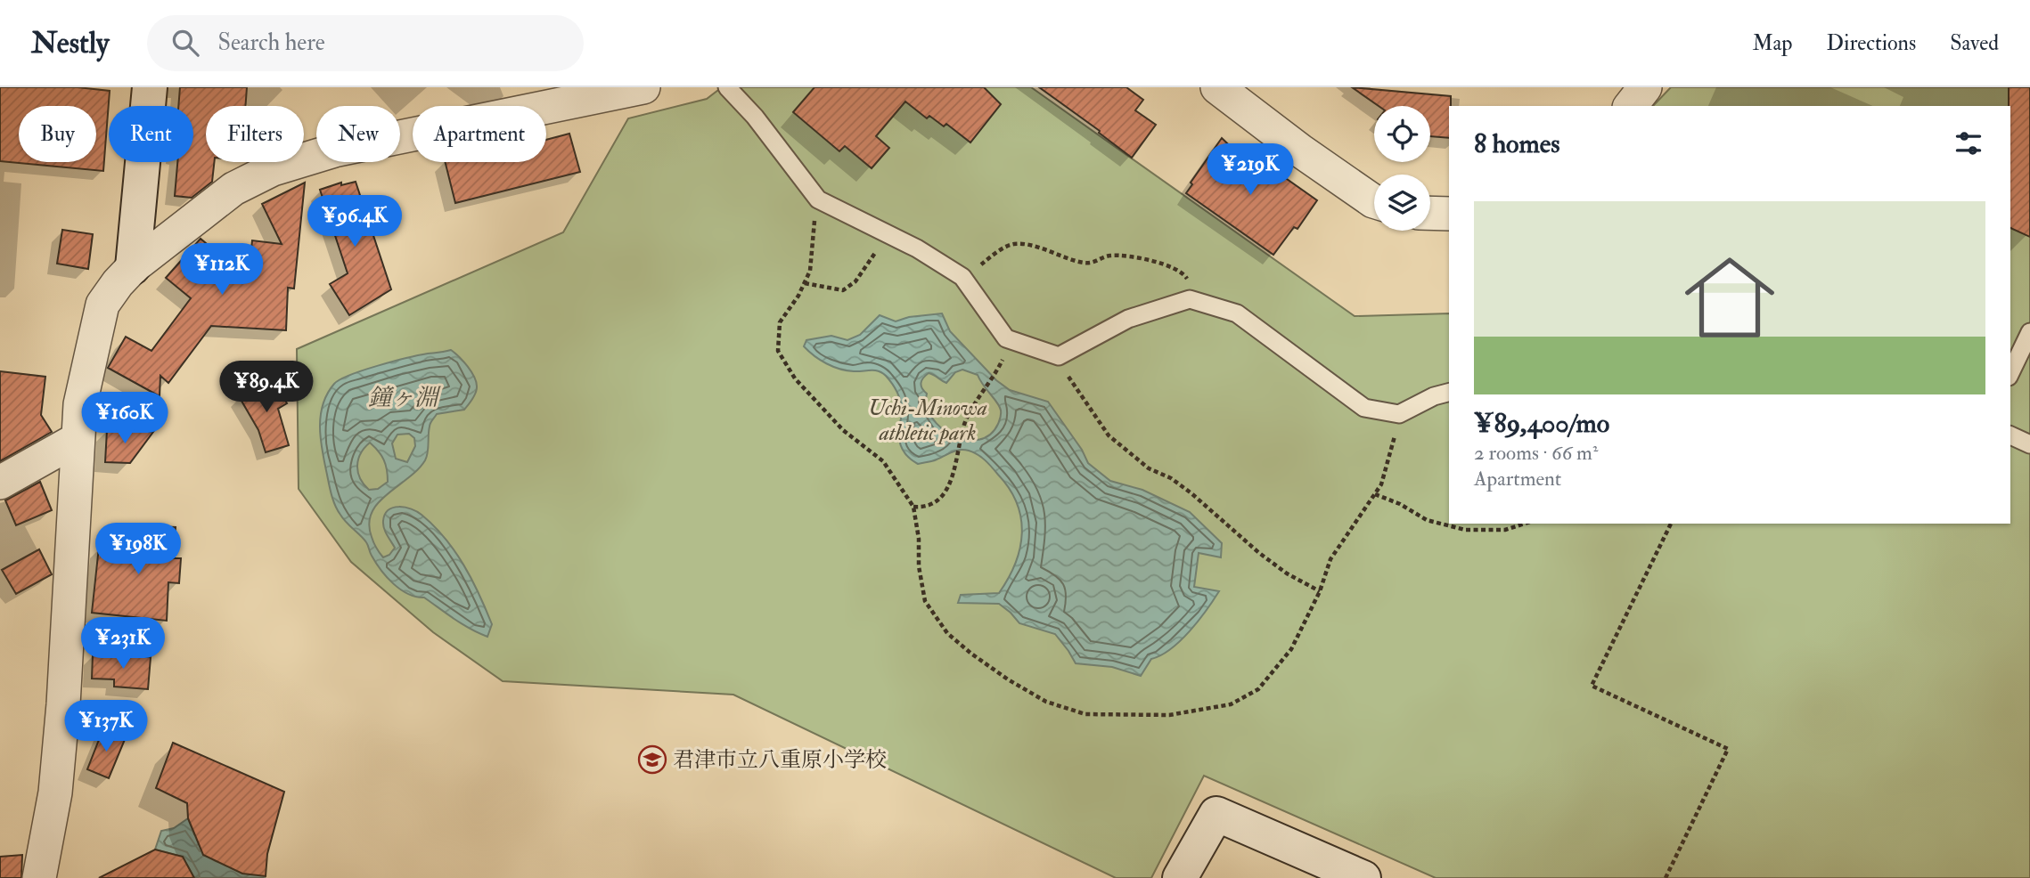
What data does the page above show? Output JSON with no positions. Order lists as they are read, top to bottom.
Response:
{
  "water": ["鐘ヶ淵"],
  "parks": ["Uchi-Minowa athletic park"],
  "places": {
    "school or university": ["君津市立八重原小学校"]
  },
  "page": {
    "header": "Nestly",
    "search": "Search here",
    "nav": ["Map", "Directions", "Saved"],
    "chip": [
      "Buy",
      "Rent",
      "Filters",
      "New",
      "Apartment"
    ],
    "heading": "8 homes",
    "price": [
      "¥219K",
      "¥96.4K",
      "¥112K",
      "¥89.4K",
      "¥160K",
      "¥198K",
      "¥231K",
      "¥137K"
    ],
    "list": [
      {
        "name": "¥89,400/mo",
        "note": "2 rooms · 66 m² · Apartment"
      }
    ]
  }
}
